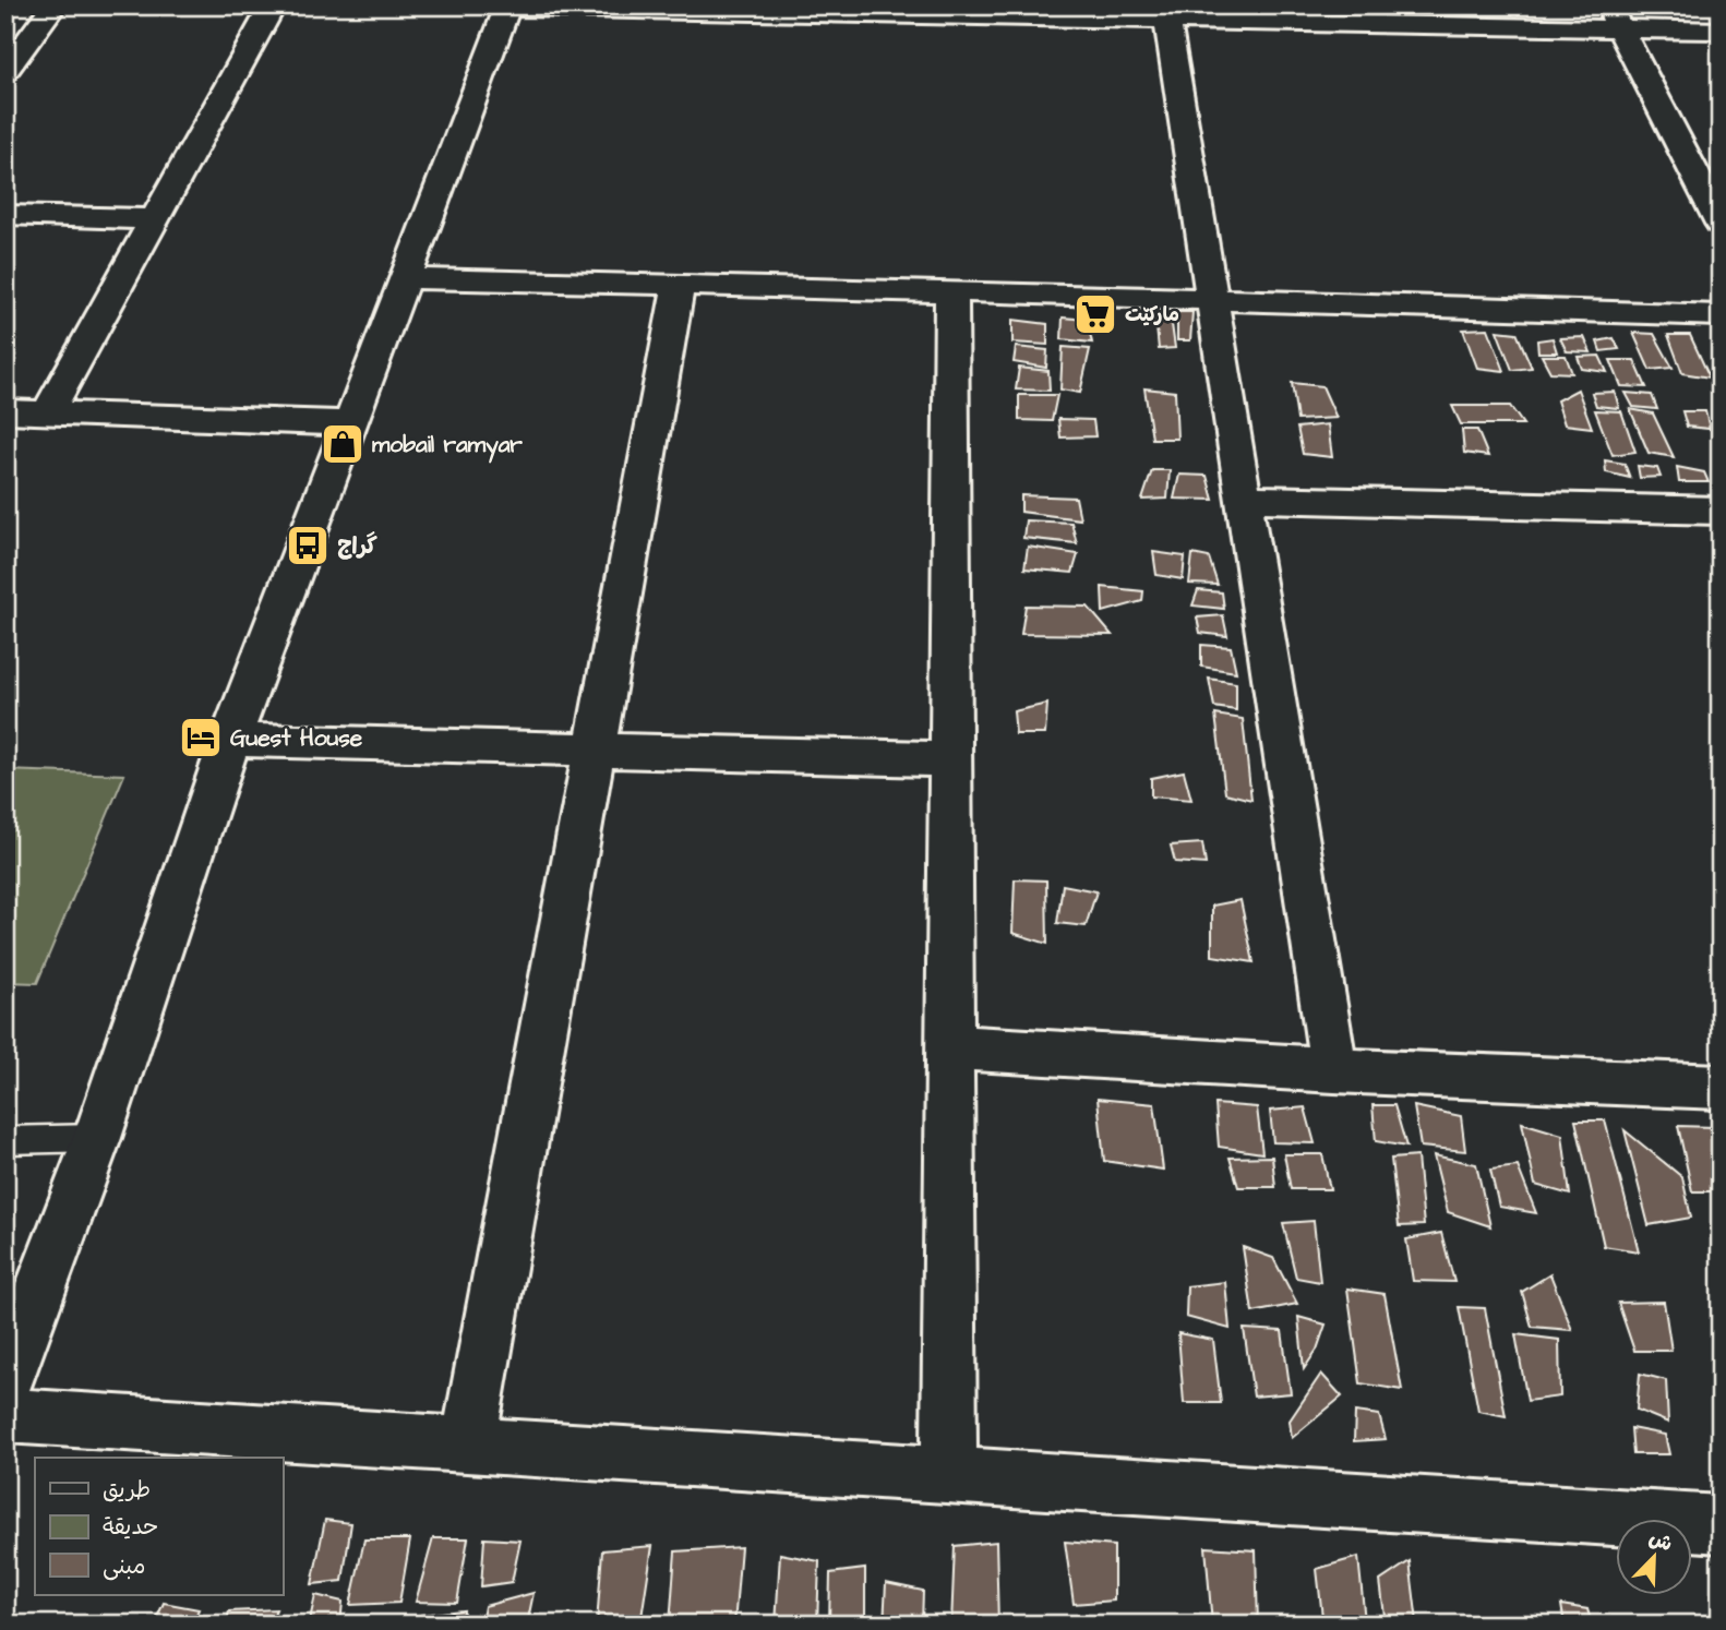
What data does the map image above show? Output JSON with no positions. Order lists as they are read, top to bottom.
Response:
{
  "places": {
    "supermarket": ["مارکێت"],
    "shop": ["mobail ramyar"],
    "bus stop": ["گراج"],
    "hotel": ["Guest House"]
  },
  "legend": ["طريق", "حديقة", "مبنى"],
  "north": "top right"
}
